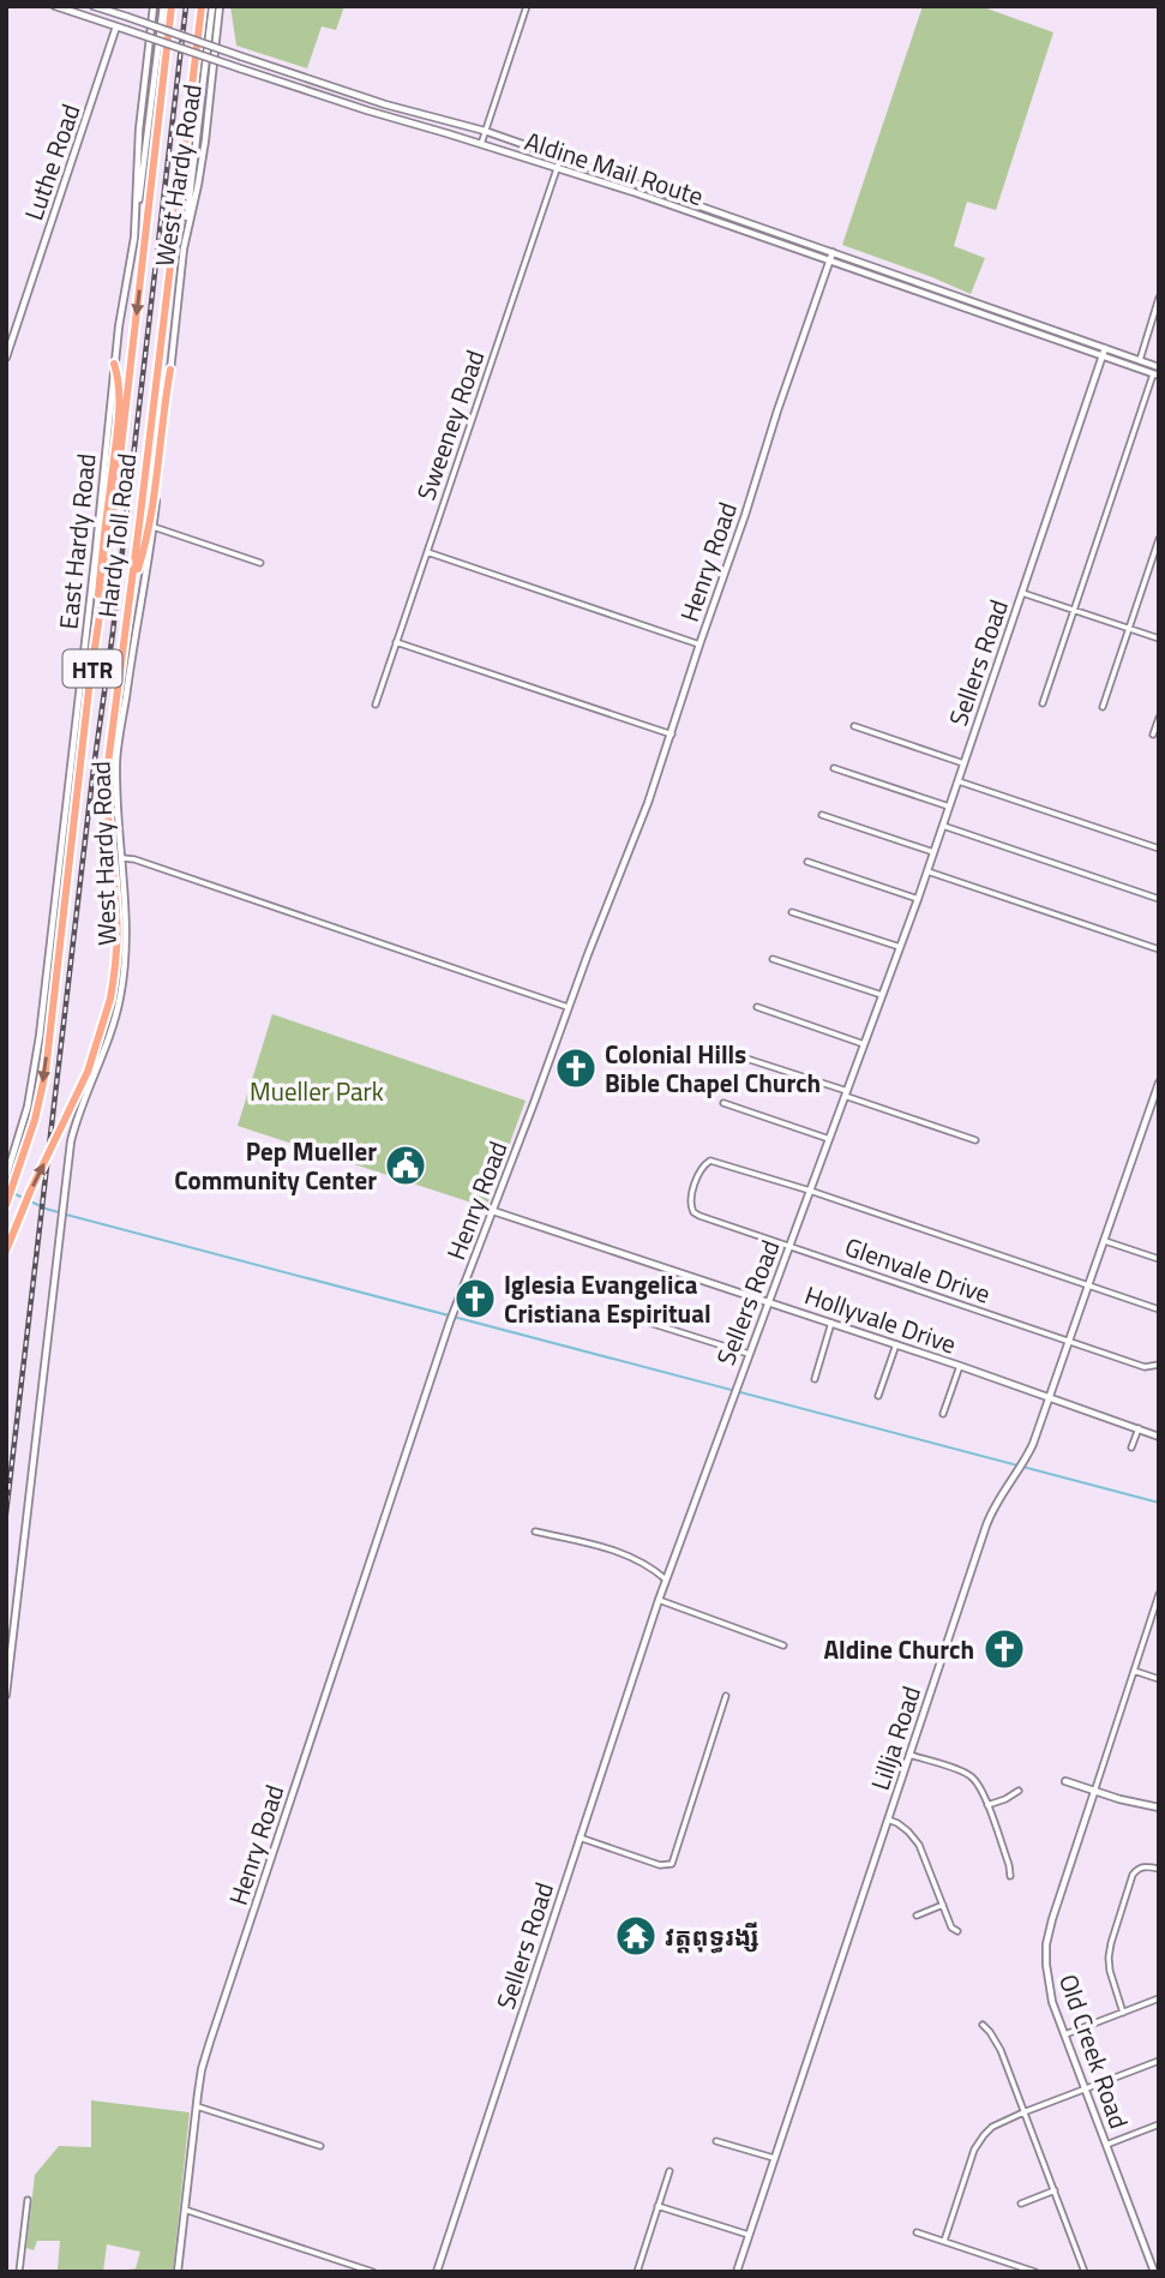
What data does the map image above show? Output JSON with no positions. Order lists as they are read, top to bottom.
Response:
{
  "streets": {
    "highway": ["Hardy Toll Road", "HTR"],
    "street": [
      "Luthe Road",
      "Aldine Mail Route",
      "West Hardy Road",
      "Sweeney Road",
      "East Hardy Road",
      "Henry Road",
      "Sellers Road",
      "Glenvale Drive",
      "Hollyvale Drive",
      "Lillja Road",
      "Old Creek Road"
    ]
  },
  "crossings": [
    ["Luthe Road", "Aldine Mail Route"],
    ["Aldine Mail Route", "Sweeney Road"],
    ["Aldine Mail Route", "Henry Road"],
    ["Aldine Mail Route", "Sellers Road"],
    ["Henry Road", "Hollyvale Drive"],
    ["Sellers Road", "Glenvale Drive"],
    ["Sellers Road", "Hollyvale Drive"],
    ["Glenvale Drive", "Lillja Road"],
    ["Hollyvale Drive", "Lillja Road"]
  ],
  "parks": ["Mueller Park"],
  "places": {
    "church": ["Colonial Hills Bible Chapel Church", "Iglesia Evangelica Cristiana Espiritual", "Aldine Church"],
    "public building": ["Pep Mueller Community Center"],
    "temple": ["វត្តពុទ្ធរង្សី"]
  }
}
